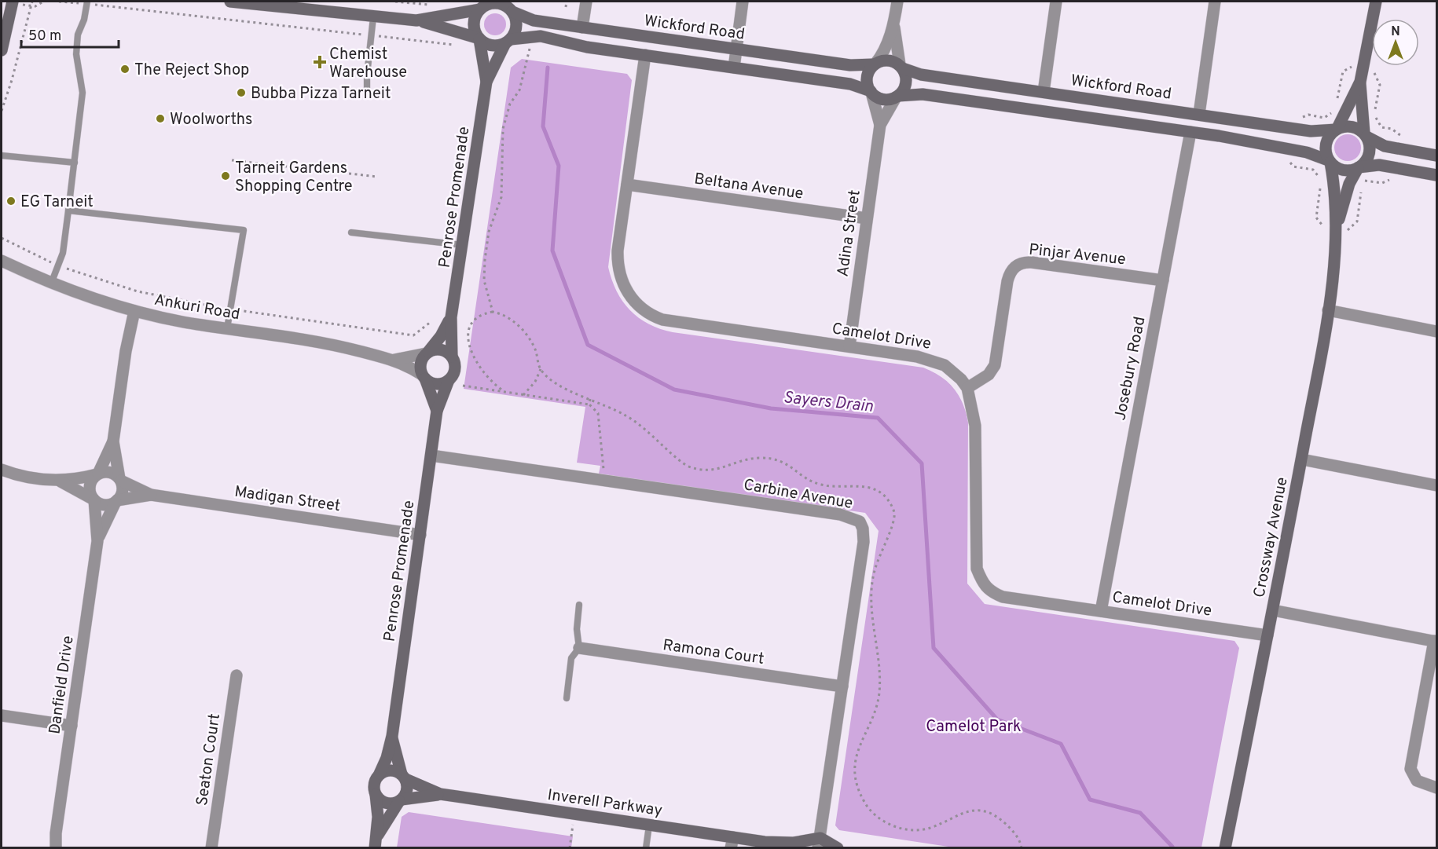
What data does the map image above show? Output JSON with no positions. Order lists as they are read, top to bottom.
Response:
{
  "streets": {
    "street": [
      "Wickford Road",
      "Beltana Avenue",
      "Penrose Promenade",
      "Adina Street",
      "Pinjar Avenue",
      "Ankuri Road",
      "Camelot Drive",
      "Josebury Road",
      "Carbine Avenue",
      "Madigan Street",
      "Crossway Avenue",
      "Ramona Court",
      "Danfield Drive",
      "Seaton Court",
      "Inverell Parkway"
    ]
  },
  "crossings": [
    ["Wickford Road", "Penrose Promenade"],
    ["Wickford Road", "Adina Street"],
    ["Wickford Road", "Crossway Avenue"],
    ["Beltana Avenue", "Adina Street"],
    ["Beltana Avenue", "Camelot Drive"],
    ["Penrose Promenade", "Ankuri Road"],
    ["Penrose Promenade", "Carbine Avenue"],
    ["Penrose Promenade", "Madigan Street"],
    ["Penrose Promenade", "Inverell Parkway"],
    ["Adina Street", "Camelot Drive"],
    ["Pinjar Avenue", "Camelot Drive"],
    ["Pinjar Avenue", "Josebury Road"],
    ["Camelot Drive", "Josebury Road"],
    ["Camelot Drive", "Crossway Avenue"],
    ["Carbine Avenue", "Ramona Court"],
    ["Carbine Avenue", "Inverell Parkway"],
    ["Madigan Street", "Danfield Drive"]
  ],
  "water": ["Sayers Drain"],
  "parks": ["Camelot Park"],
  "places": {
    "health": ["Chemist Warehouse"],
    "other": [
      "The Reject Shop",
      "Bubba Pizza Tarneit",
      "Woolworths",
      "Tarneit Gardens Shopping Centre",
      "EG Tarneit"
    ]
  },
  "scale_bar": "50 m",
  "north": "top"
}
